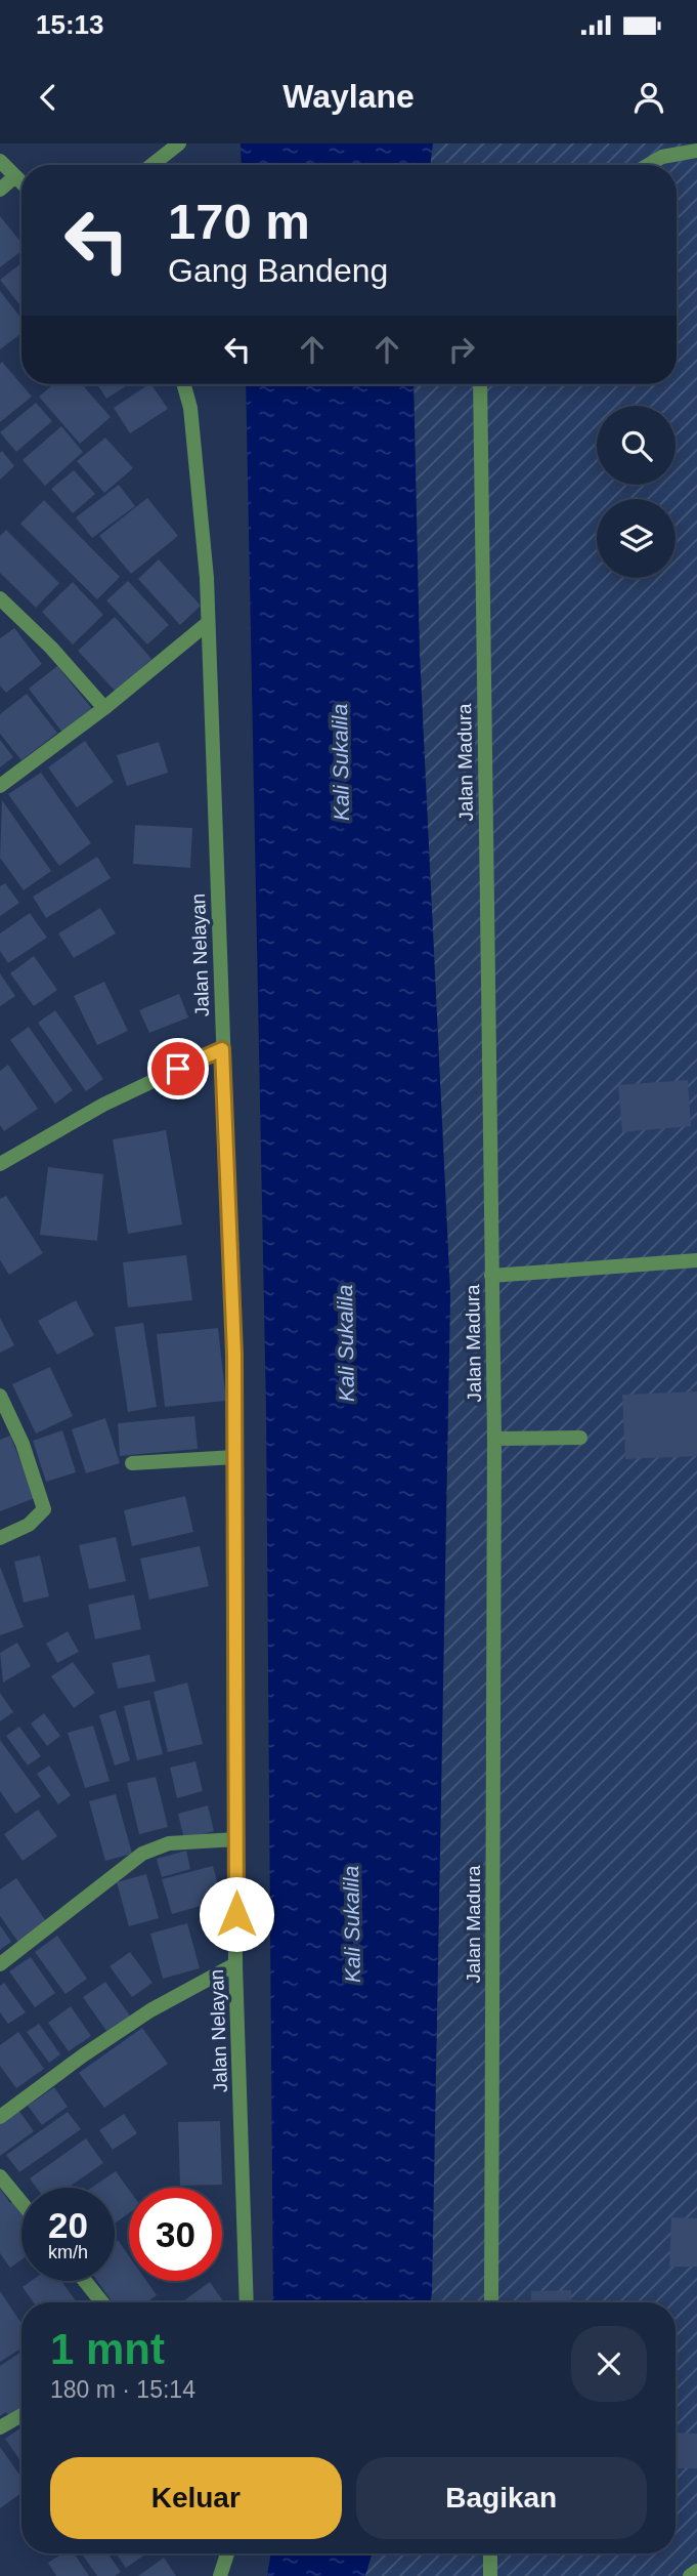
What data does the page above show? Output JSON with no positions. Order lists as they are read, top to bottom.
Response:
{
  "streets": {
    "street": ["Jalan Madura", "Jalan Nelayan"]
  },
  "water": ["Kali Sukalila"],
  "page": {
    "status": "15:13",
    "header": "Waylane",
    "turn": ["170 m", "Gang Bandeng"],
    "speed": "20 km/h",
    "limit": "30",
    "heading": ["1 mnt", "180 m · 15:14"],
    "buttons": ["Keluar", "Bagikan"]
  }
}
